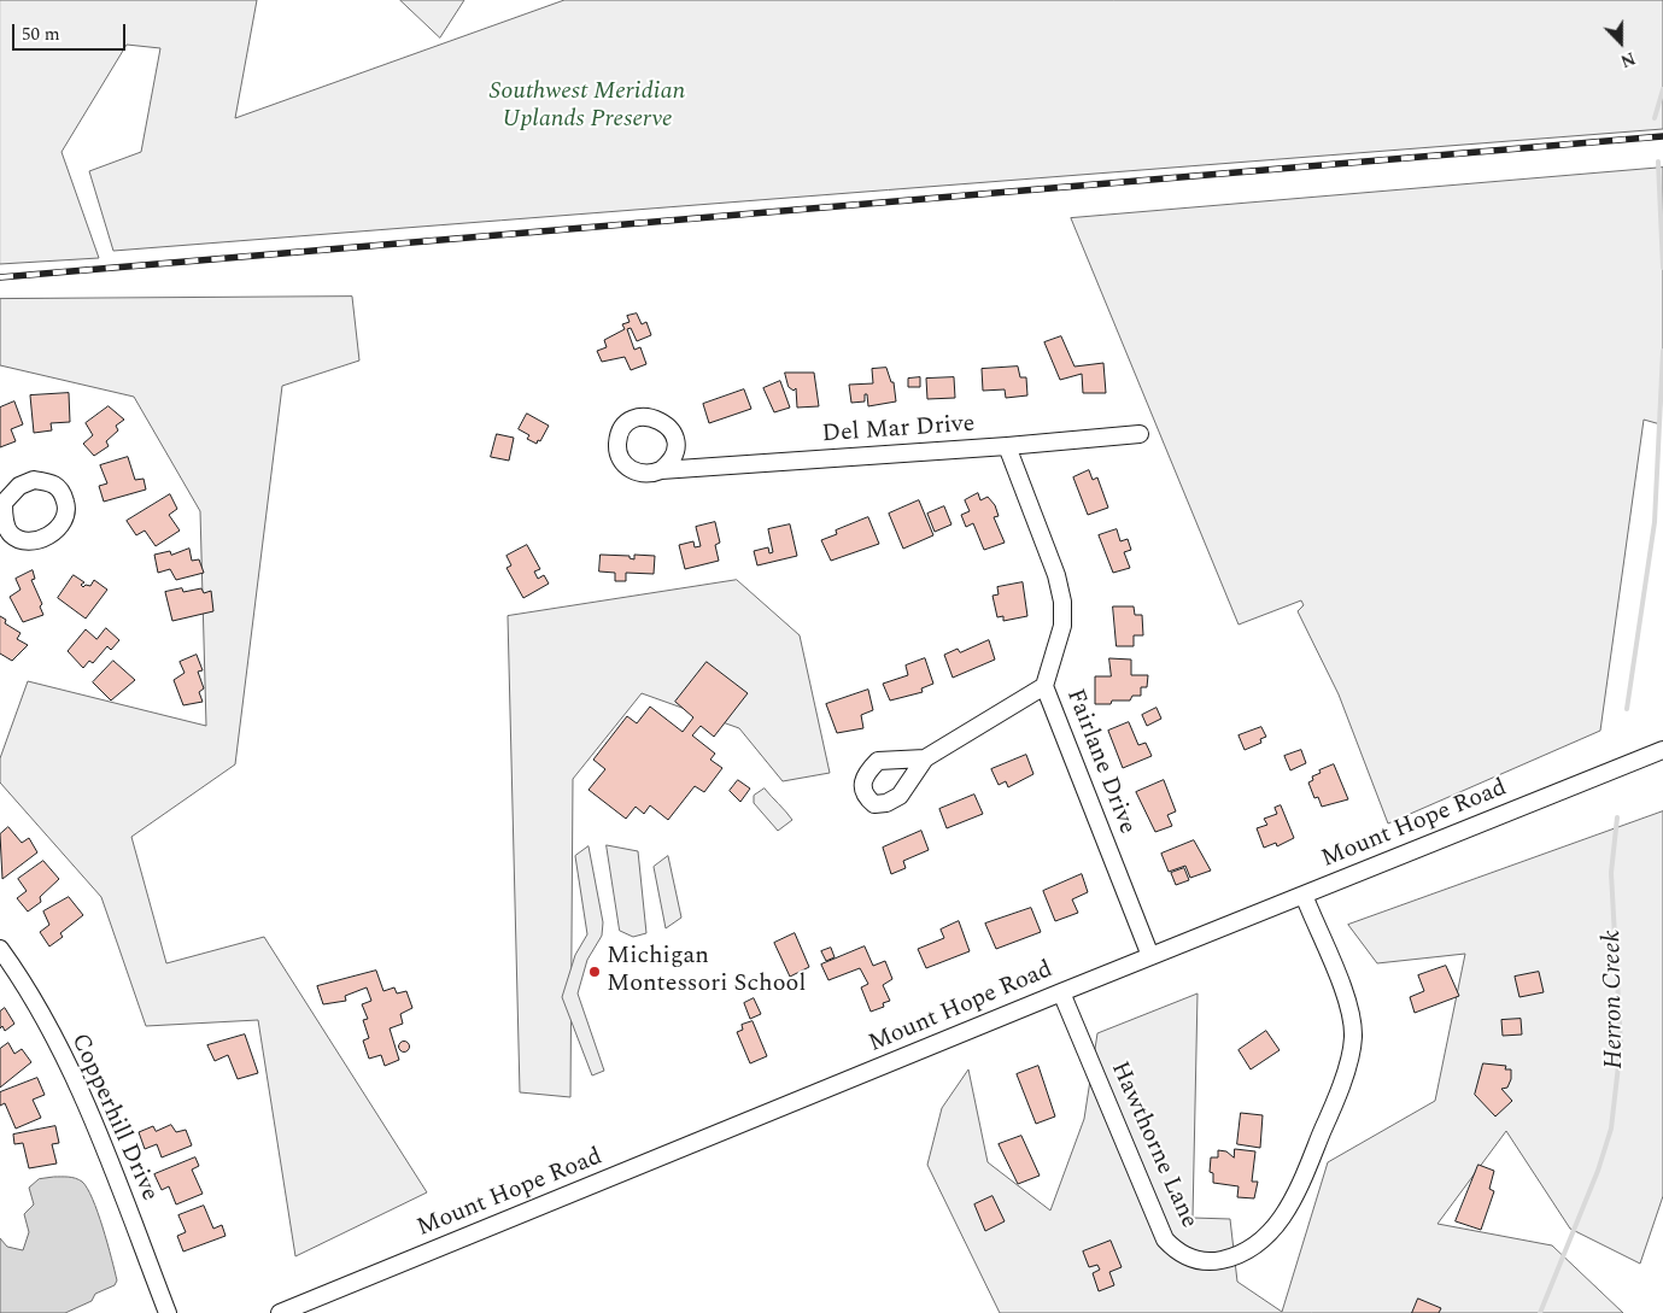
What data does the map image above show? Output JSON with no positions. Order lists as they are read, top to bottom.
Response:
{
  "streets": {
    "street": [
      "Del Mar Drive",
      "Fairlane Drive",
      "Mount Hope Road",
      "Copperhill Drive",
      "Hawthorne Lane"
    ]
  },
  "crossings": [
    ["Del Mar Drive", "Fairlane Drive"],
    ["Fairlane Drive", "Mount Hope Road"],
    ["Mount Hope Road", "Hawthorne Lane"]
  ],
  "water": ["Herron Creek"],
  "parks": ["Southwest Meridian Uplands Preserve"],
  "places": ["Michigan Montessori School"],
  "scale_bar": "50 m",
  "north": "bottom"
}
